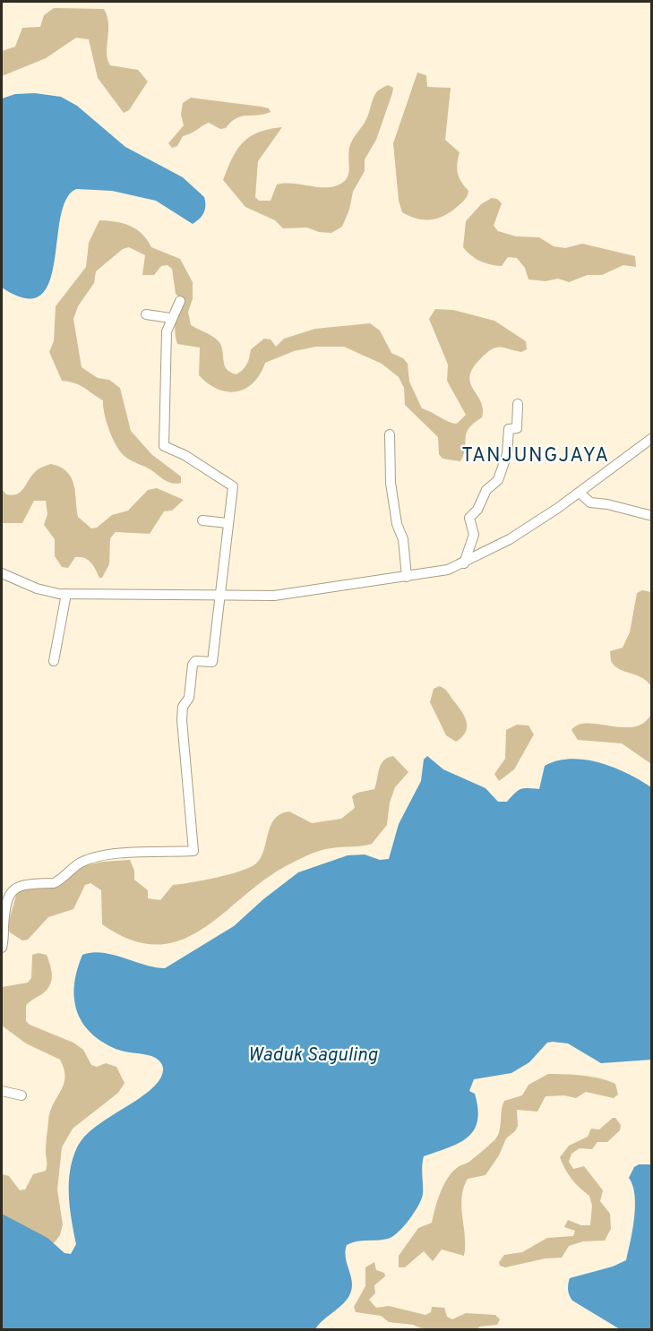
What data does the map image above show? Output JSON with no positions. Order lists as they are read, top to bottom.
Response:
{
  "districts": ["TANJUNGJAYA"],
  "water": ["Waduk Saguling"]
}
